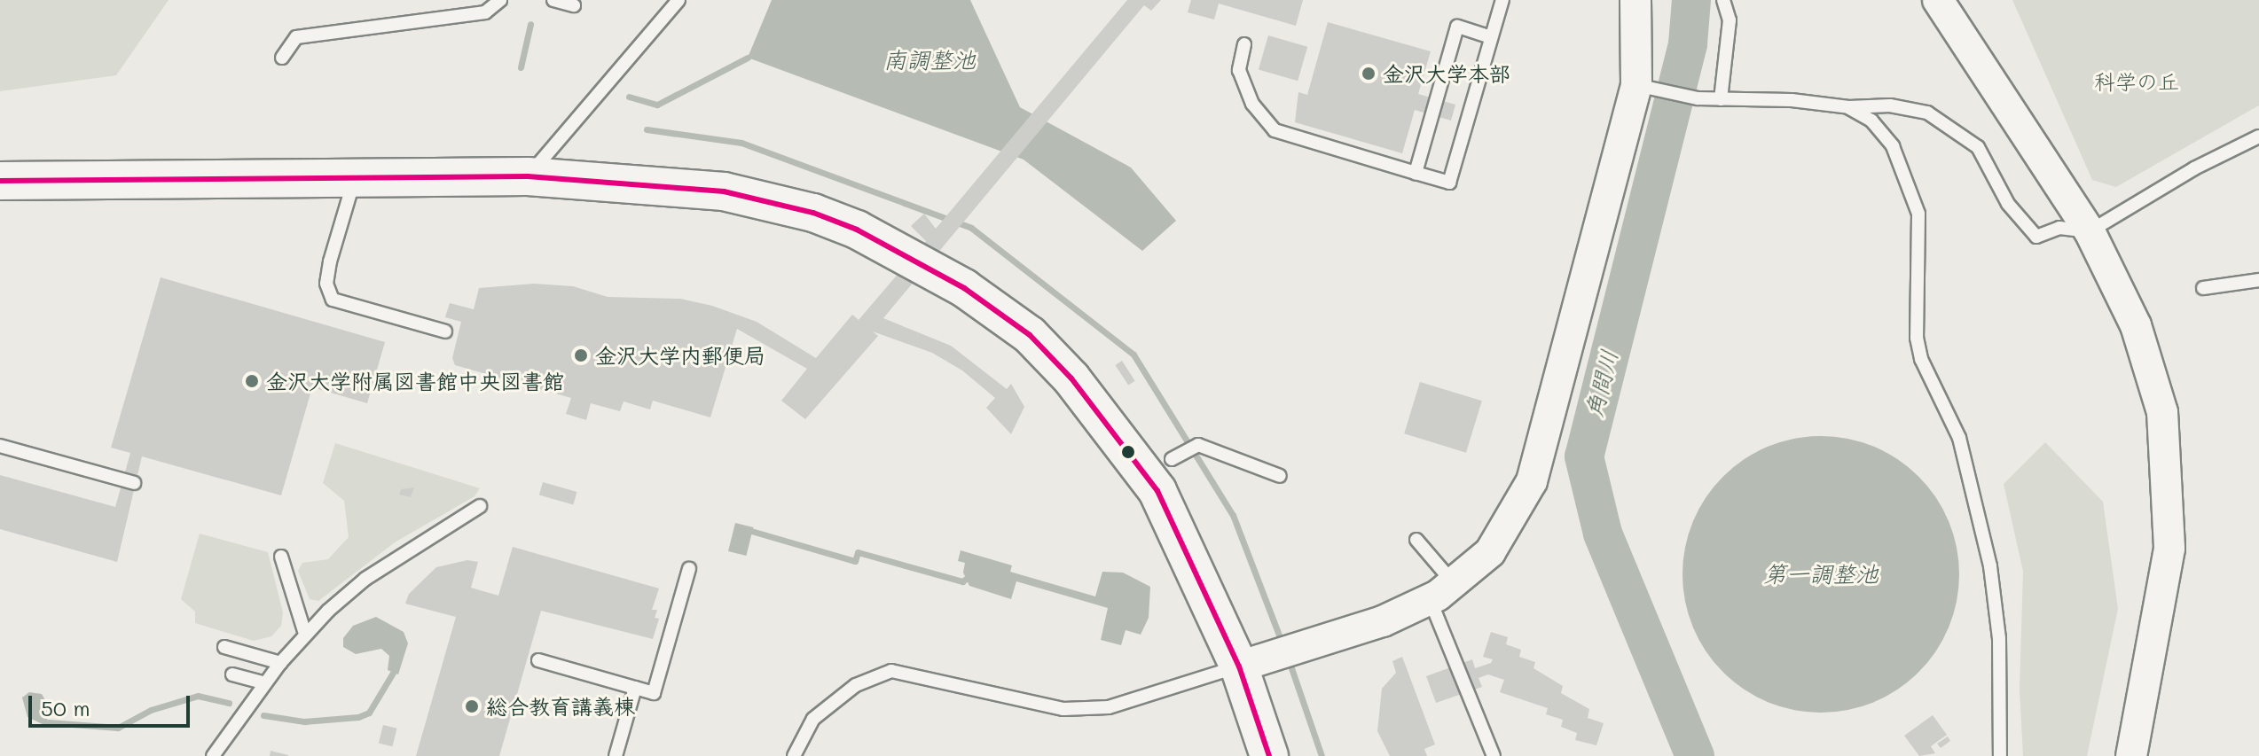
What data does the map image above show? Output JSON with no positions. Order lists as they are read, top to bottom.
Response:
{
  "water": ["南調整池", "角間川", "第一調整池"],
  "parks": ["科学の丘"],
  "places": [
    "金沢大学本部",
    "金沢大学内郵便局",
    "金沢大学附属図書館中央図書館",
    "総合教育講義棟"
  ],
  "scale_bar": "50 m"
}
